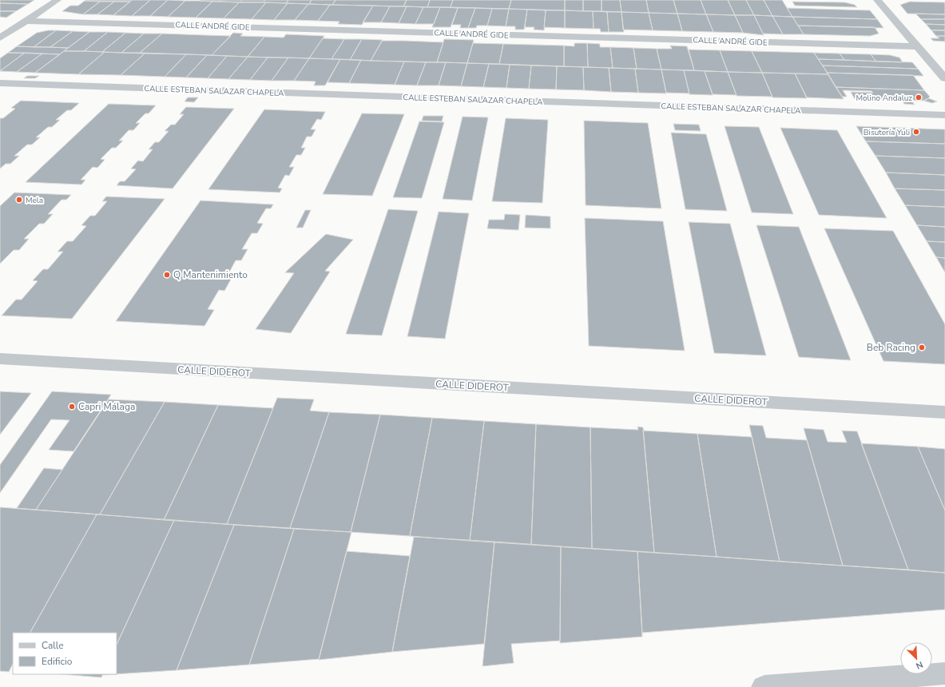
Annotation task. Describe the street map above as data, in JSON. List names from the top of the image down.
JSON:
{
  "streets": {
    "street": ["CALLE ANDRÉ GIDE", "CALLE ESTEBAN SALAZAR CHAPELA", "CALLE DIDEROT"]
  },
  "places": [
    "Molino Andaluz",
    "Bisutería Yuli",
    "Mela",
    "Q Mantenimiento",
    "Beb Racing",
    "Capri Málaga"
  ],
  "legend": ["Calle", "Edificio"],
  "north": "bottom right"
}
